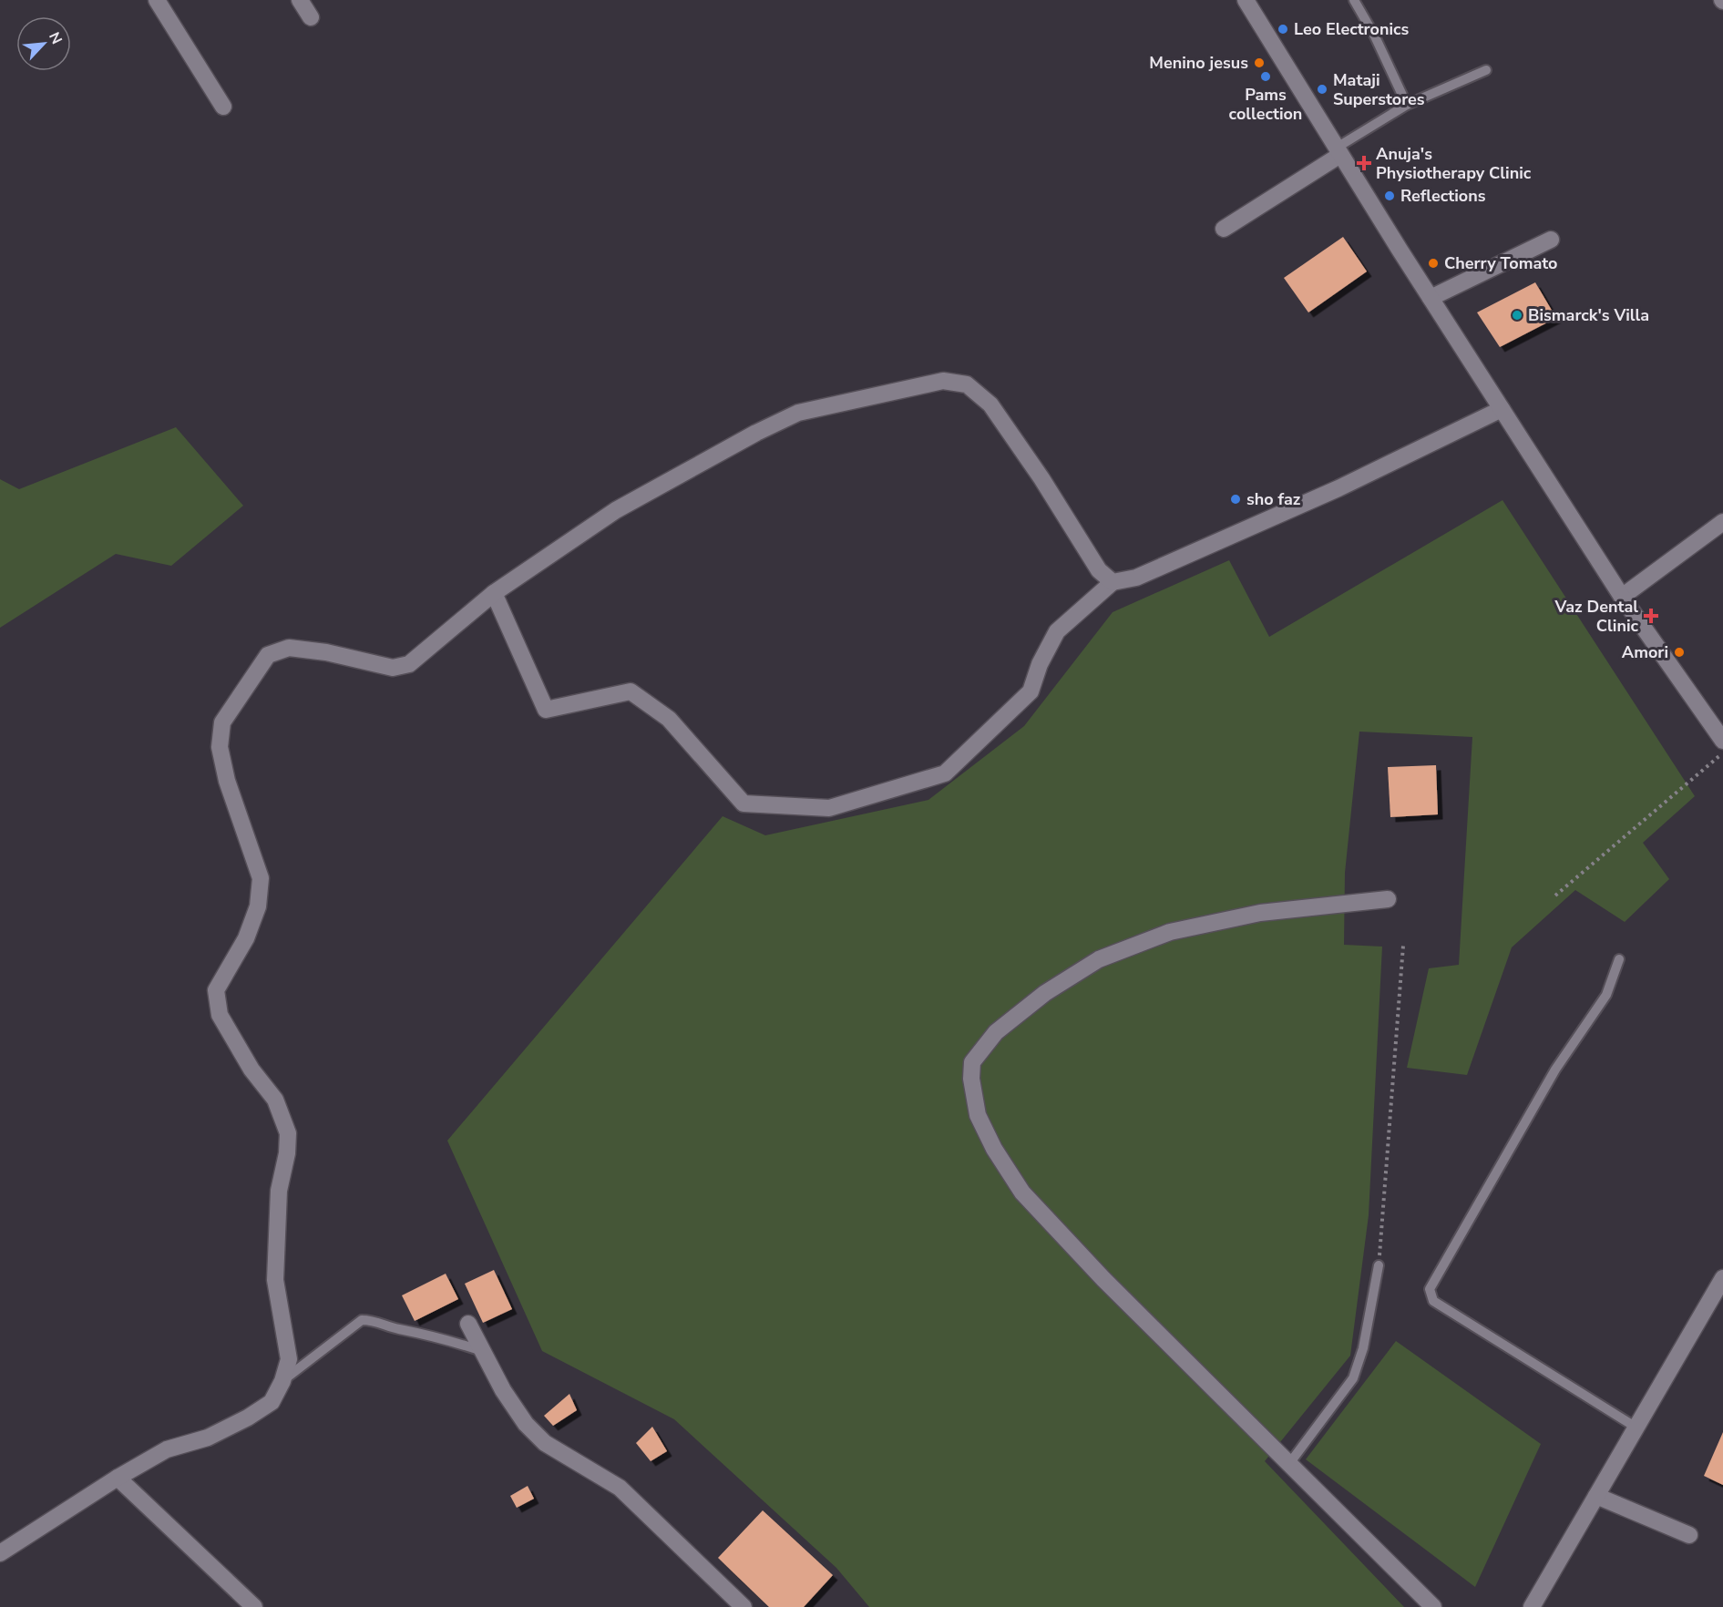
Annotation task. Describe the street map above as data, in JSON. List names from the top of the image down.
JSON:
{
  "places": {
    "other": [
      "Leo Electronics",
      "Menino jesus",
      "Pams collection",
      "Mataji Superstores",
      "Reflections",
      "Cherry Tomato",
      "Bismarck's Villa",
      "sho faz",
      "Amori"
    ],
    "health": ["Anuja's Physiotherapy Clinic", "Vaz Dental Clinic"]
  },
  "north": "top right"
}
